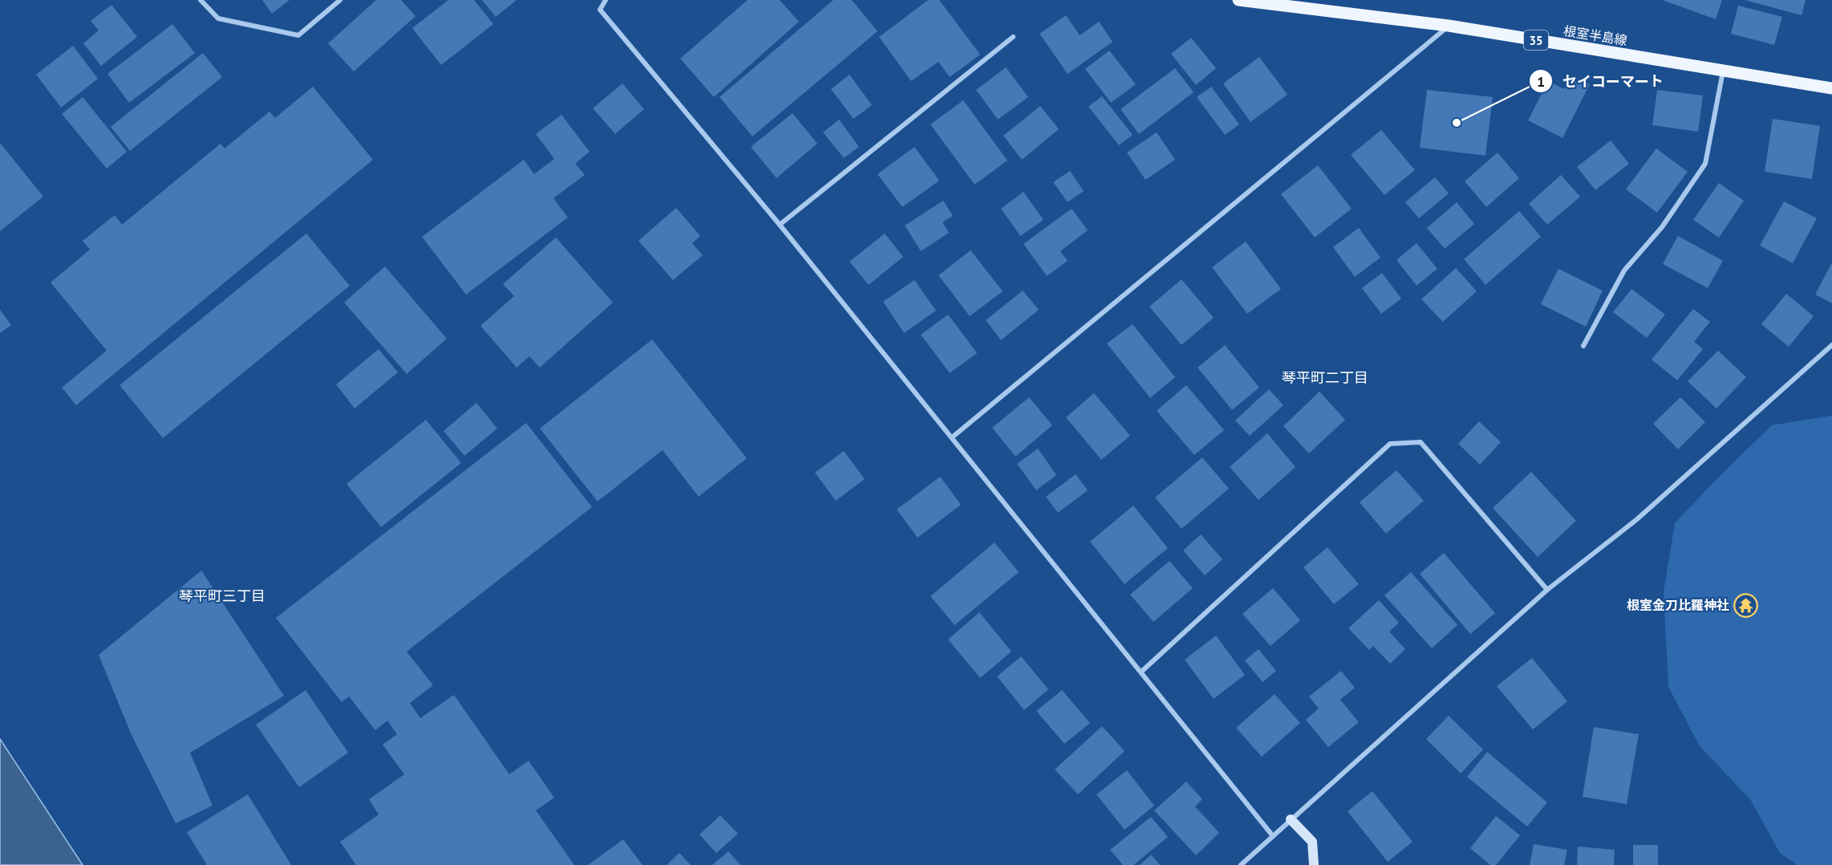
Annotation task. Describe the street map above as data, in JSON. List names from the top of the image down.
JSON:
{
  "streets": {
    "main road": ["根室半島線", "35"]
  },
  "districts": ["琴平町二丁目", "琴平町三丁目"],
  "places": {
    "other": ["セイコーマート"],
    "temple": ["根室金刀比羅神社"]
  }
}
